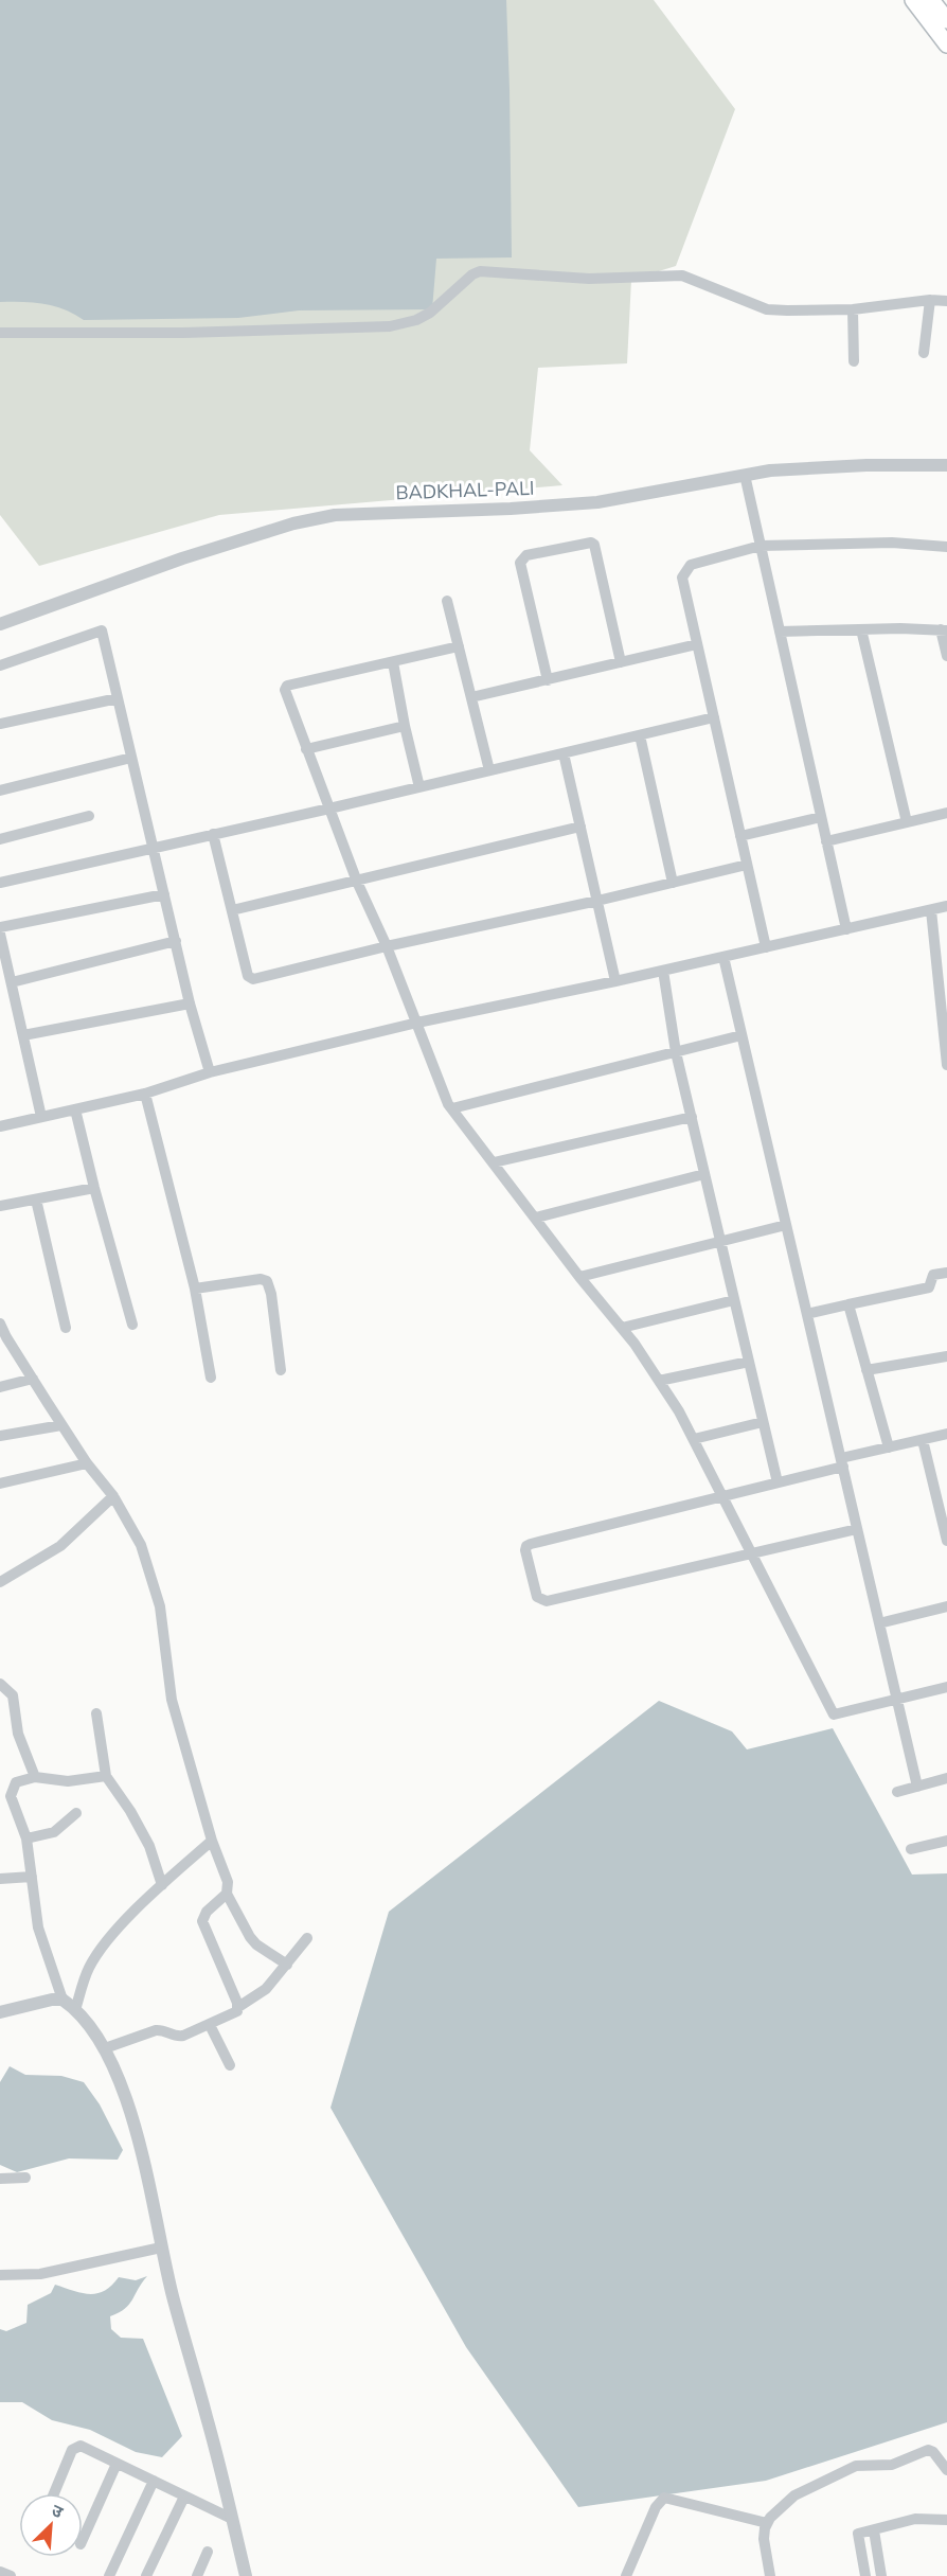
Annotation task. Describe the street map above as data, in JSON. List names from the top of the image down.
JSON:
{
  "streets": {
    "street": ["BADKHAL-PALI"]
  },
  "north": "top right"
}
